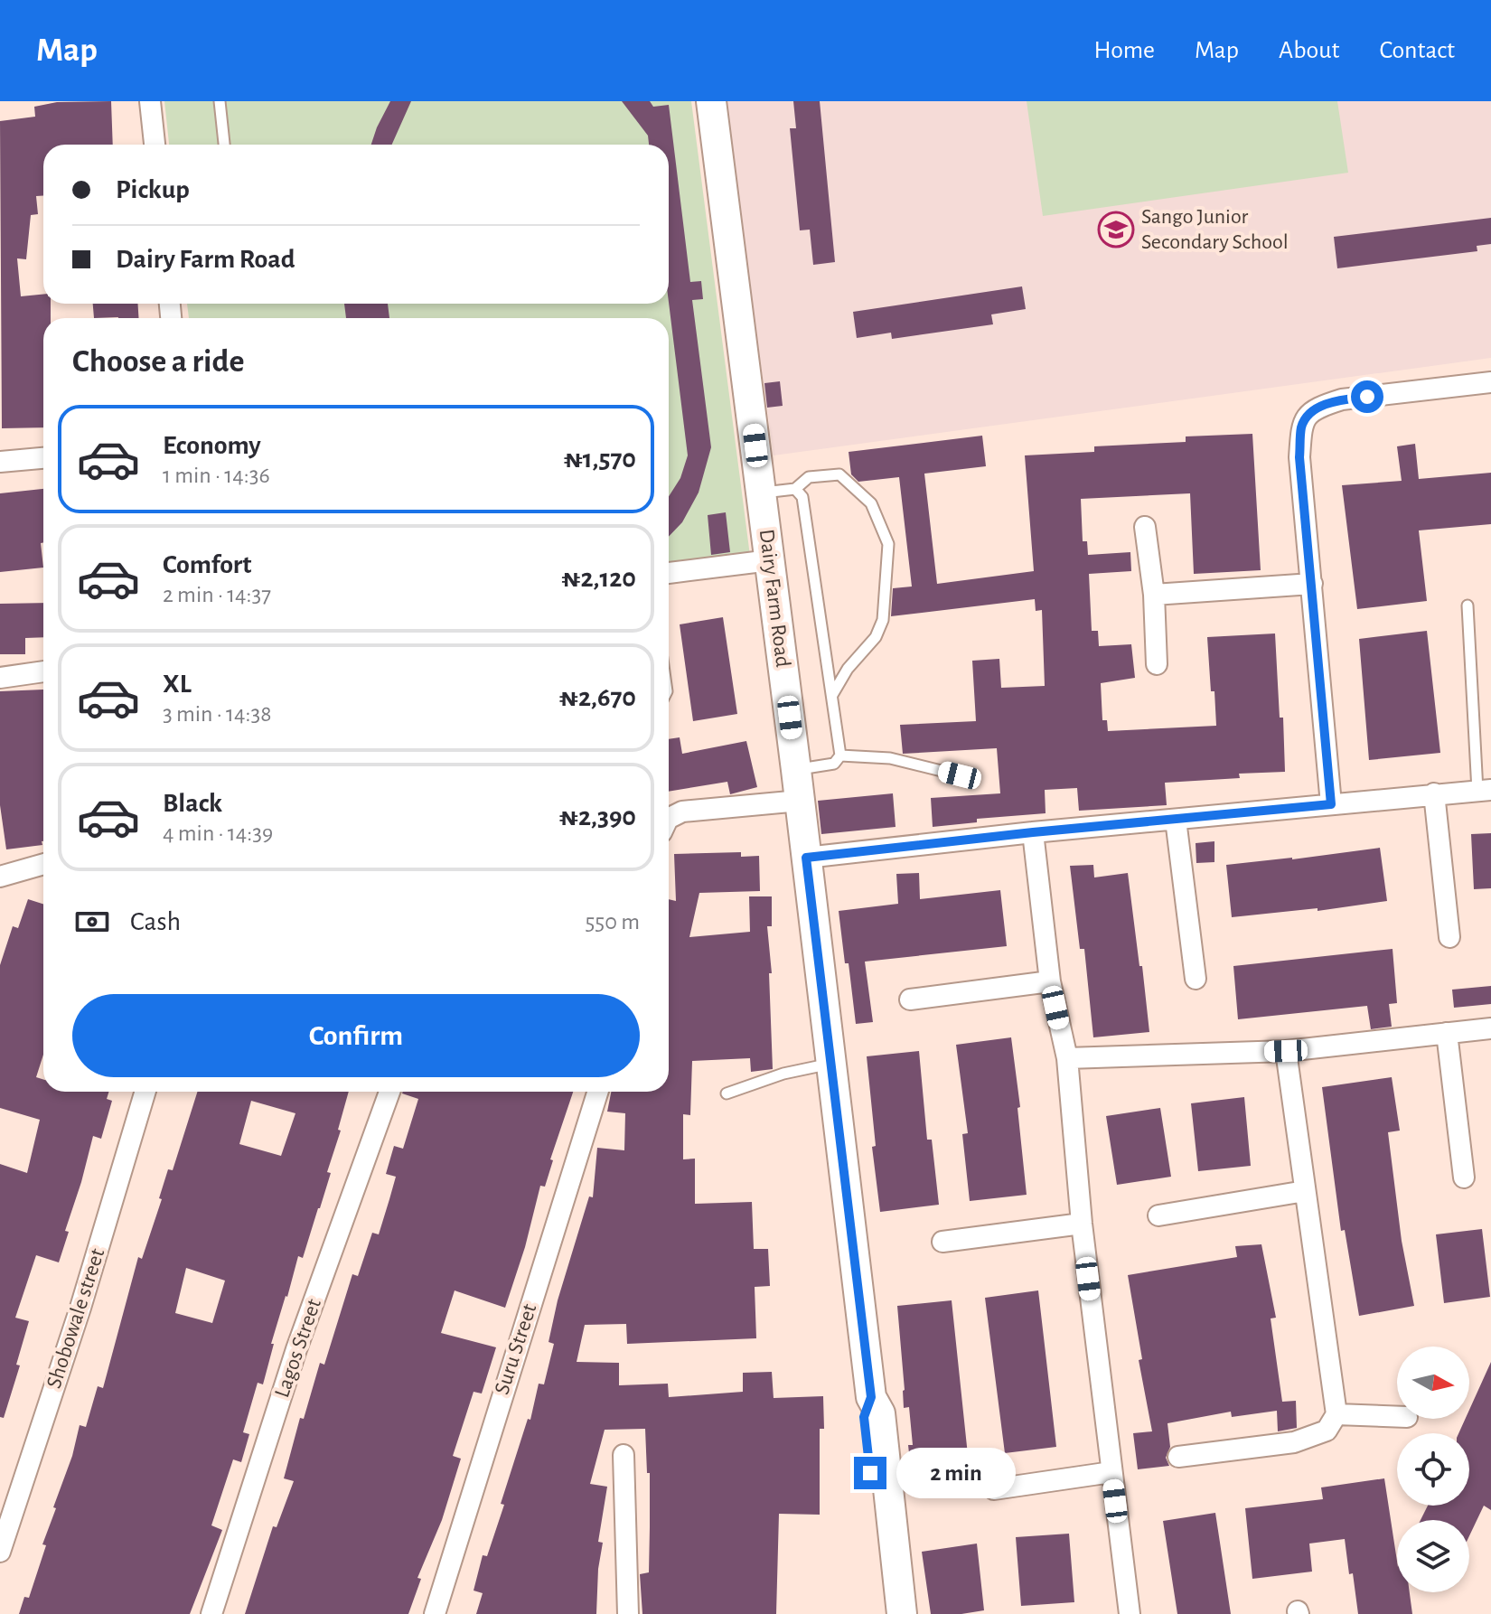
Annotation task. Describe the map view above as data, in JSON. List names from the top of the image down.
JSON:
{
  "streets": {
    "main road": ["Dairy Farm Road"],
    "street": ["Shobowale street", "Lagos Street", "Suru Street"]
  },
  "places": {
    "school or university": ["Sango Junior Secondary School"]
  },
  "north": "right",
  "page": {
    "header": "Map",
    "nav": [
      "Home",
      "Map",
      "About",
      "Contact"
    ],
    "banner": ["Pickup", "Dairy Farm Road"],
    "heading": "Choose a ride",
    "list": [
      {
        "name": "Economy",
        "note": "1 min · 14:36",
        "value": "₦1,570"
      },
      {
        "name": "Comfort",
        "note": "2 min · 14:37",
        "value": "₦2,120"
      },
      {
        "name": "XL",
        "note": "3 min · 14:38",
        "value": "₦2,670"
      },
      {
        "name": "Black",
        "note": "4 min · 14:39",
        "value": "₦2,390"
      }
    ],
    "pay": ["Cash", "550 m"],
    "buttons": "Confirm",
    "bubble": "2 min"
  }
}
